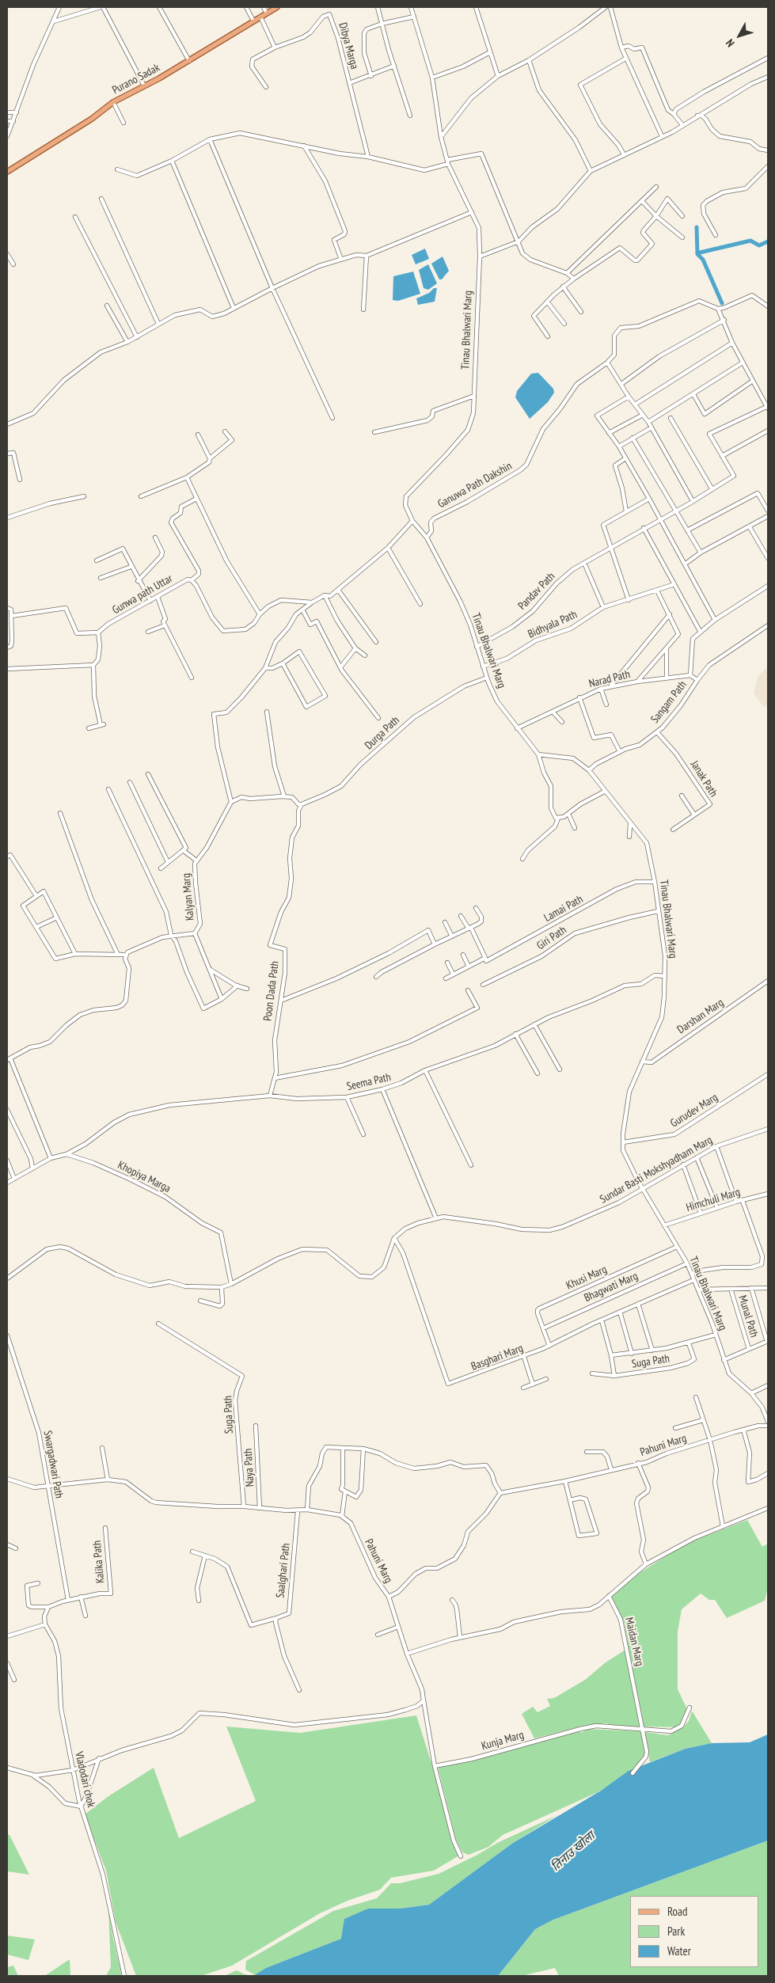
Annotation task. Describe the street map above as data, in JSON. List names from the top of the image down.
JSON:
{
  "streets": {
    "main road": ["Purano Sadak"],
    "street": [
      "Dibya Marga",
      "Tinau Bhalwari Marg",
      "Ganuwa Path Dakshin",
      "Pandav Path",
      "Gunwa path Uttar",
      "Bidhyala Path",
      "Narad Path",
      "Sangam Path",
      "Durga Path",
      "Janak Path",
      "Kalyan Marg",
      "Lamai Path",
      "Giri Path",
      "Poon Dada Path",
      "Darshan Marg",
      "Seema Path",
      "Gurudev Marg",
      "Sundar Basti Mokshyadham Marg",
      "Khopiya Marga",
      "Himchuli Marg",
      "Khusi Marg",
      "Bhagwati Marg",
      "Munal Path",
      "Basghari Marg",
      "Suga Path",
      "Pahuni Marg",
      "Swargadwari Path",
      "Naya Path",
      "Kalika Path",
      "Saalghari Path",
      "Maidan Marg",
      "Kunja Marg",
      "Vladodari chok"
    ]
  },
  "crossings": [
    ["Tinau Bhalwari Marg", "Ganuwa Path Dakshin"],
    ["Tinau Bhalwari Marg", "Pandav Path"],
    ["Tinau Bhalwari Marg", "Bidhyala Path"],
    ["Tinau Bhalwari Marg", "Narad Path"],
    ["Tinau Bhalwari Marg", "Sangam Path"],
    ["Tinau Bhalwari Marg", "Durga Path"],
    ["Tinau Bhalwari Marg", "Lamai Path"],
    ["Tinau Bhalwari Marg", "Giri Path"],
    ["Tinau Bhalwari Marg", "Darshan Marg"],
    ["Tinau Bhalwari Marg", "Seema Path"],
    ["Tinau Bhalwari Marg", "Gurudev Marg"],
    ["Tinau Bhalwari Marg", "Sundar Basti Mokshyadham Marg"],
    ["Tinau Bhalwari Marg", "Himchuli Marg"],
    ["Tinau Bhalwari Marg", "Khusi Marg"],
    ["Tinau Bhalwari Marg", "Bhagwati Marg"],
    ["Tinau Bhalwari Marg", "Basghari Marg"],
    ["Narad Path", "Sangam Path"],
    ["Sangam Path", "Janak Path"],
    ["Durga Path", "Poon Dada Path"],
    ["Poon Dada Path", "Seema Path"],
    ["Seema Path", "Khopiya Marga"],
    ["Sundar Basti Mokshyadham Marg", "Basghari Marg"],
    ["Khusi Marg", "Bhagwati Marg"],
    ["Khusi Marg", "Basghari Marg"],
    ["Maidan Marg", "Kunja Marg"]
  ],
  "water": ["तिनाउ खोला"],
  "legend": ["Road", "Park", "Water"],
  "north": "bottom left"
}
